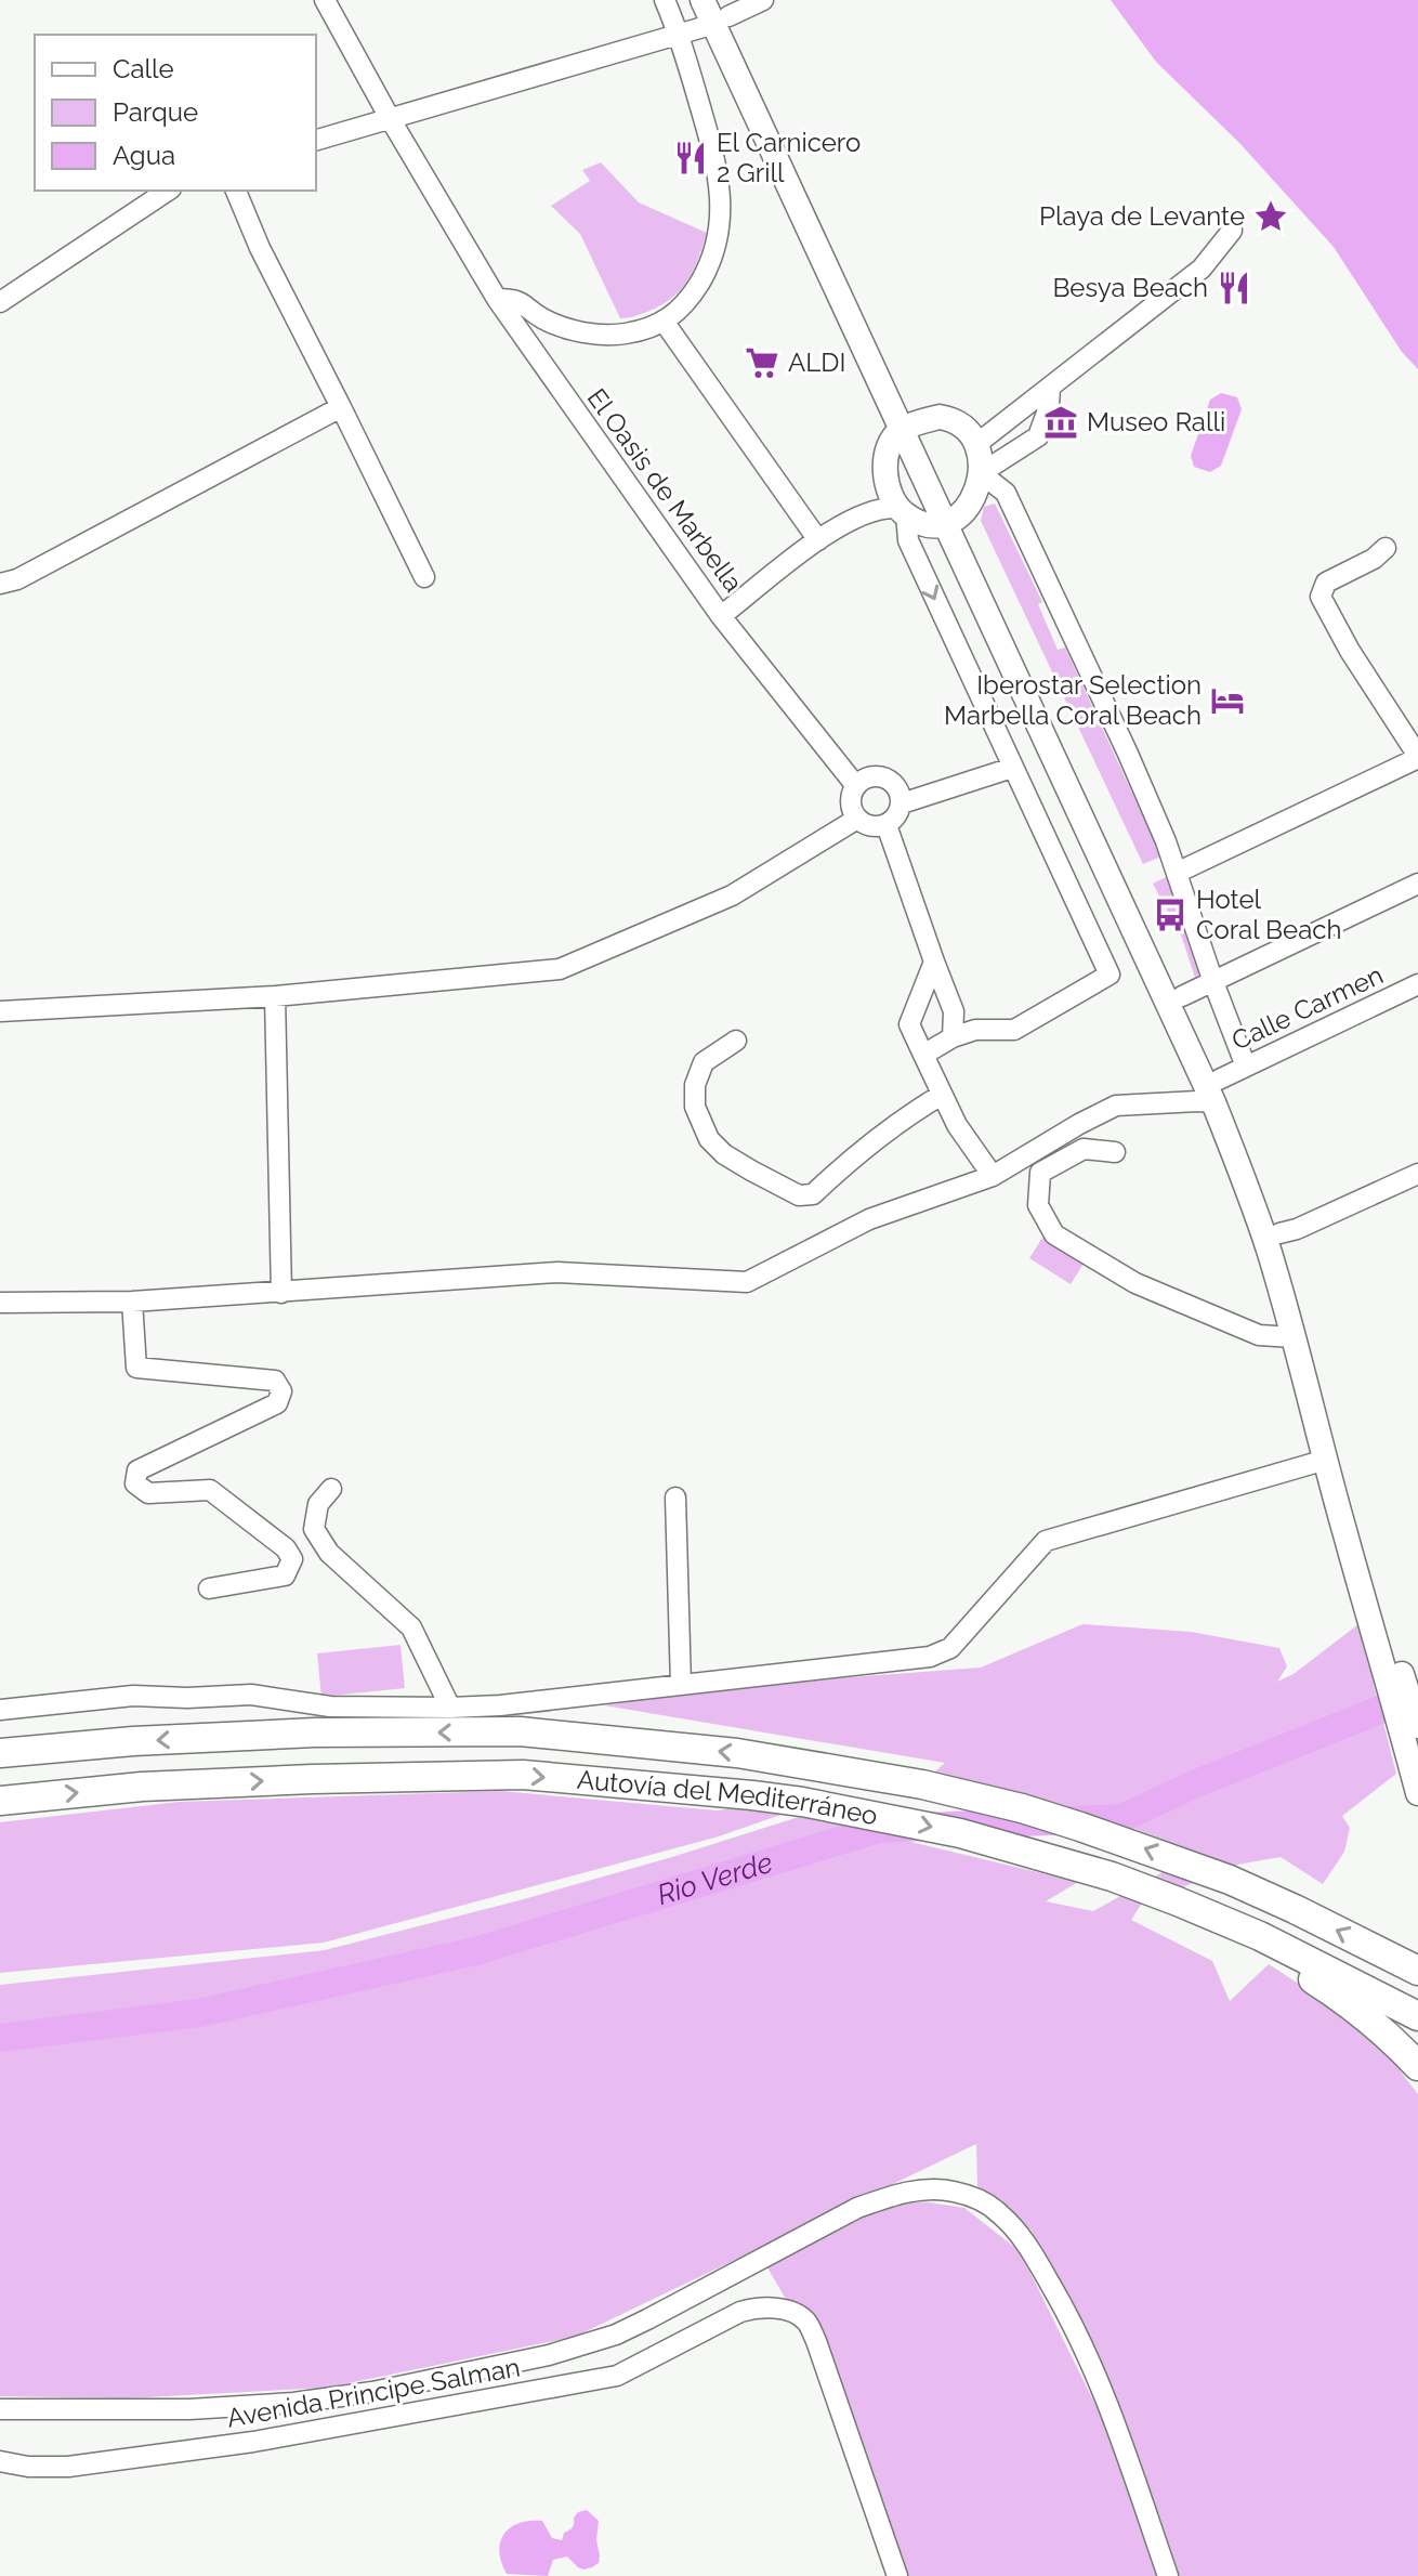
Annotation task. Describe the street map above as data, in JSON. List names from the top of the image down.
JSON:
{
  "streets": {
    "highway": ["Autovía del Mediterráneo"],
    "street": ["El Oasis de Marbella", "Calle Carmen", "Avenida Principe Salman"]
  },
  "water": ["Rio Verde"],
  "places": {
    "restaurant": ["El Carnicero 2 Grill", "Besya Beach"],
    "place": ["Playa de Levante"],
    "supermarket": ["ALDI"],
    "museum": ["Museo Ralli"],
    "hotel": ["Iberostar Selection Marbella Coral Beach"],
    "bus stop": ["Hotel Coral Beach"]
  },
  "legend": ["Calle", "Parque", "Agua"]
}
